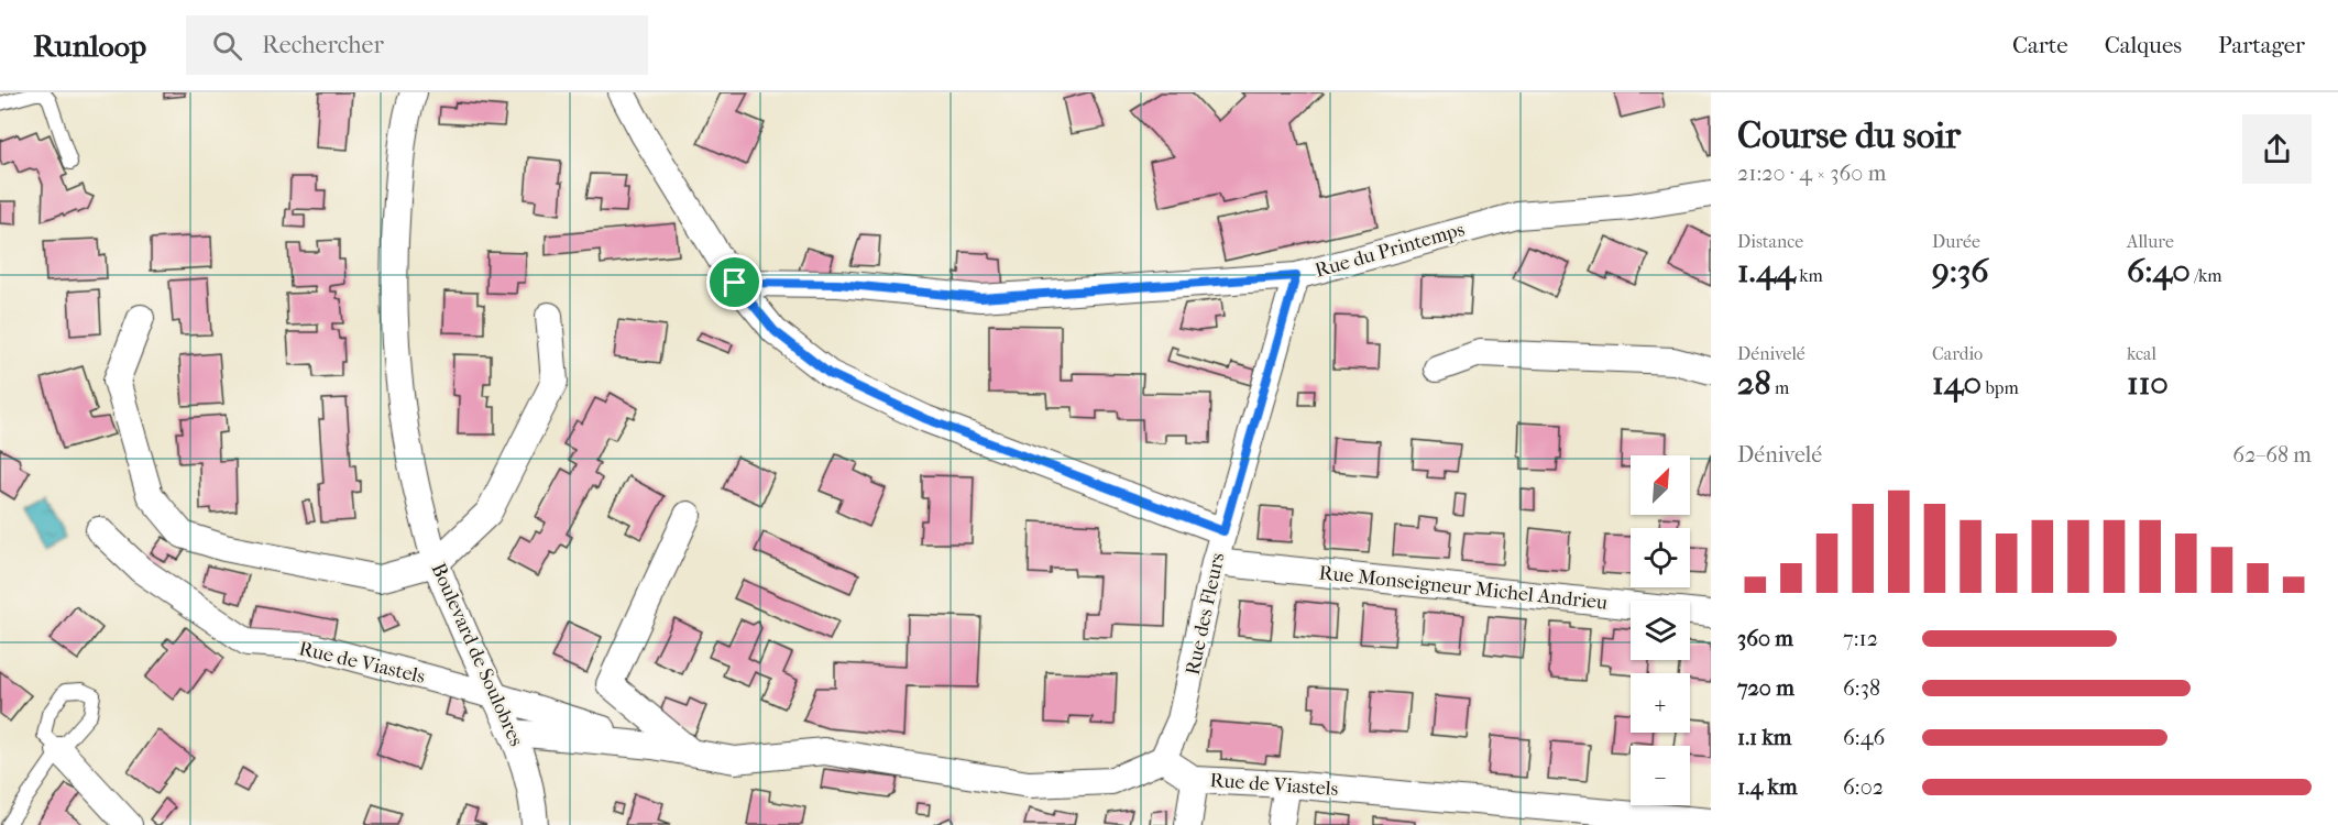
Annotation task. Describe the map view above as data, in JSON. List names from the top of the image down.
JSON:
{
  "streets": {
    "street": [
      "Rue du Printemps",
      "Rue Monseigneur Michel Andrieu",
      "Rue des Fleurs",
      "Boulevard de Soulobres",
      "Rue de Viastels"
    ]
  },
  "crossings": [
    ["Rue du Printemps", "Rue des Fleurs"],
    ["Rue Monseigneur Michel Andrieu", "Rue des Fleurs"],
    ["Rue des Fleurs", "Rue de Viastels"],
    ["Boulevard de Soulobres", "Rue de Viastels"]
  ],
  "north": "top right",
  "page": {
    "header": "Runloop",
    "search": "Rechercher",
    "nav": ["Carte", "Calques", "Partager"],
    "heading": ["Course du soir", "21:20 · 4 × 360 m"],
    "stats": [
      ["Distance", "1.44 km"],
      ["Durée", "9:36"],
      ["Allure", "6:40 /km"],
      ["Dénivelé", "28 m"],
      ["Cardio", "140 bpm"],
      ["kcal", "110"]
    ],
    "chart": ["Dénivelé", "62–68 m"],
    "map_buttons": ["+", "−"],
    "list": [
      {
        "name": "360 m",
        "note": "7:12"
      },
      {
        "name": "720 m",
        "note": "6:38"
      },
      {
        "name": "1.1 km",
        "note": "6:46"
      },
      {
        "name": "1.4 km",
        "note": "6:02"
      }
    ]
  }
}
